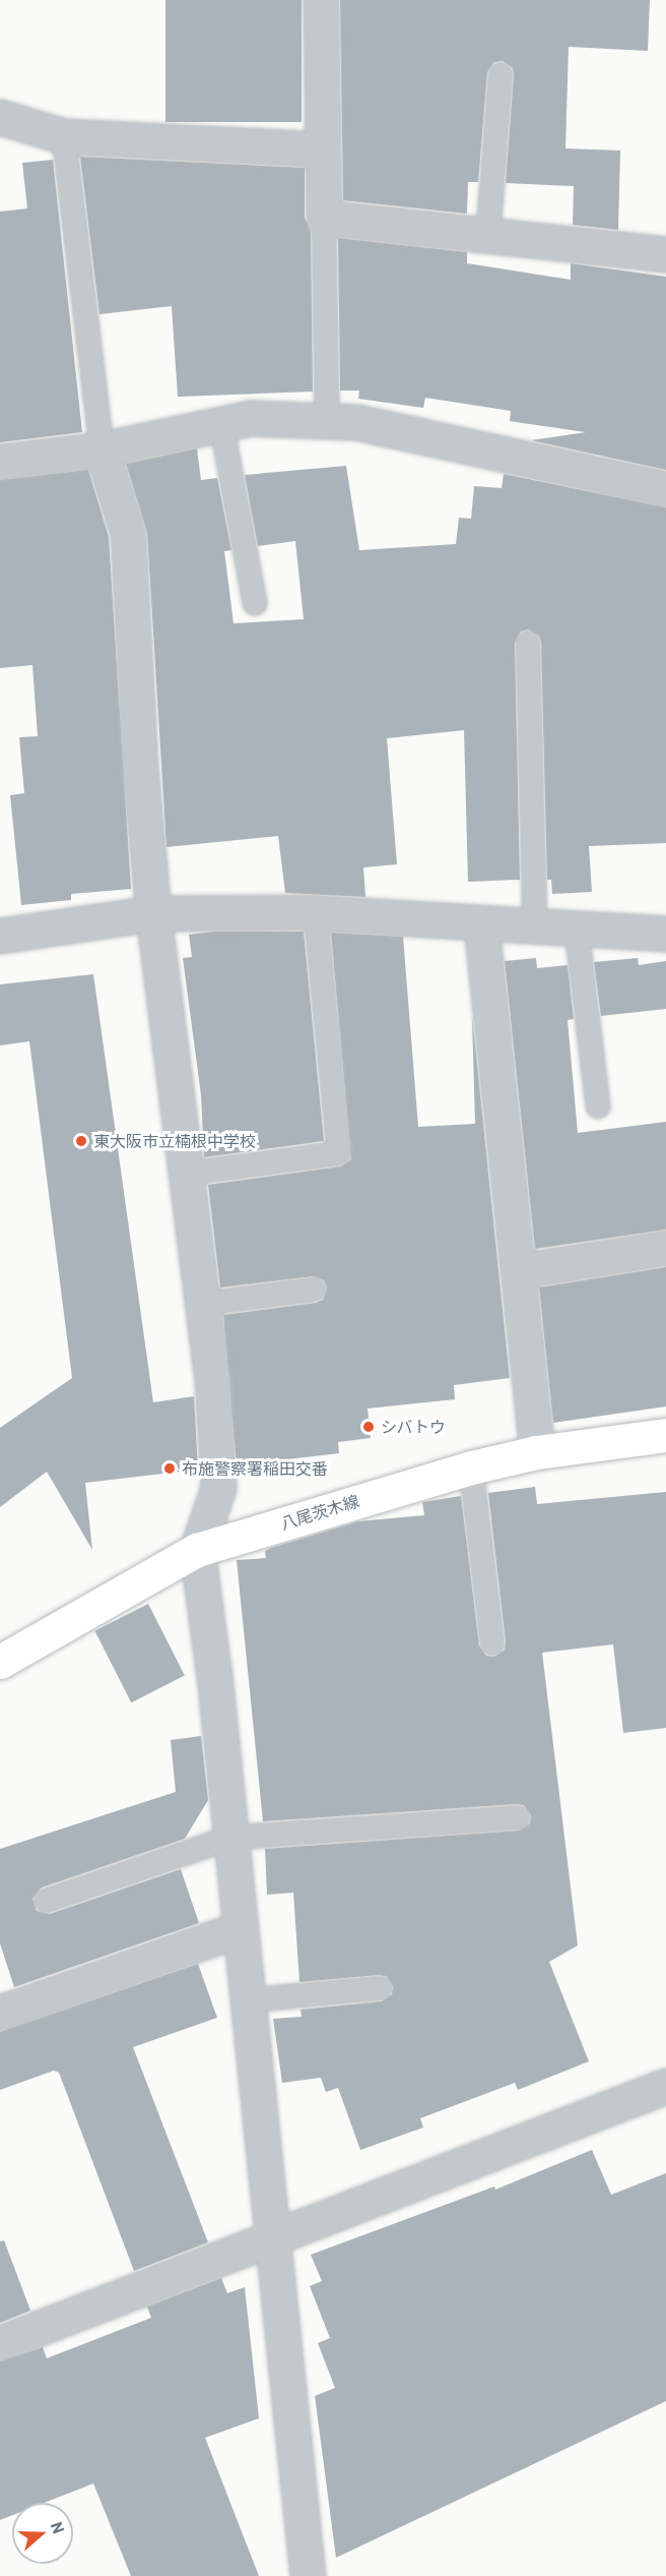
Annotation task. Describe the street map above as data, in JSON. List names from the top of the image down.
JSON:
{
  "streets": {
    "main road": ["八尾茨木線"]
  },
  "places": ["東大阪市立楠根中学校", "シバトウ", "布施警察署稲田交番"],
  "north": "right"
}
